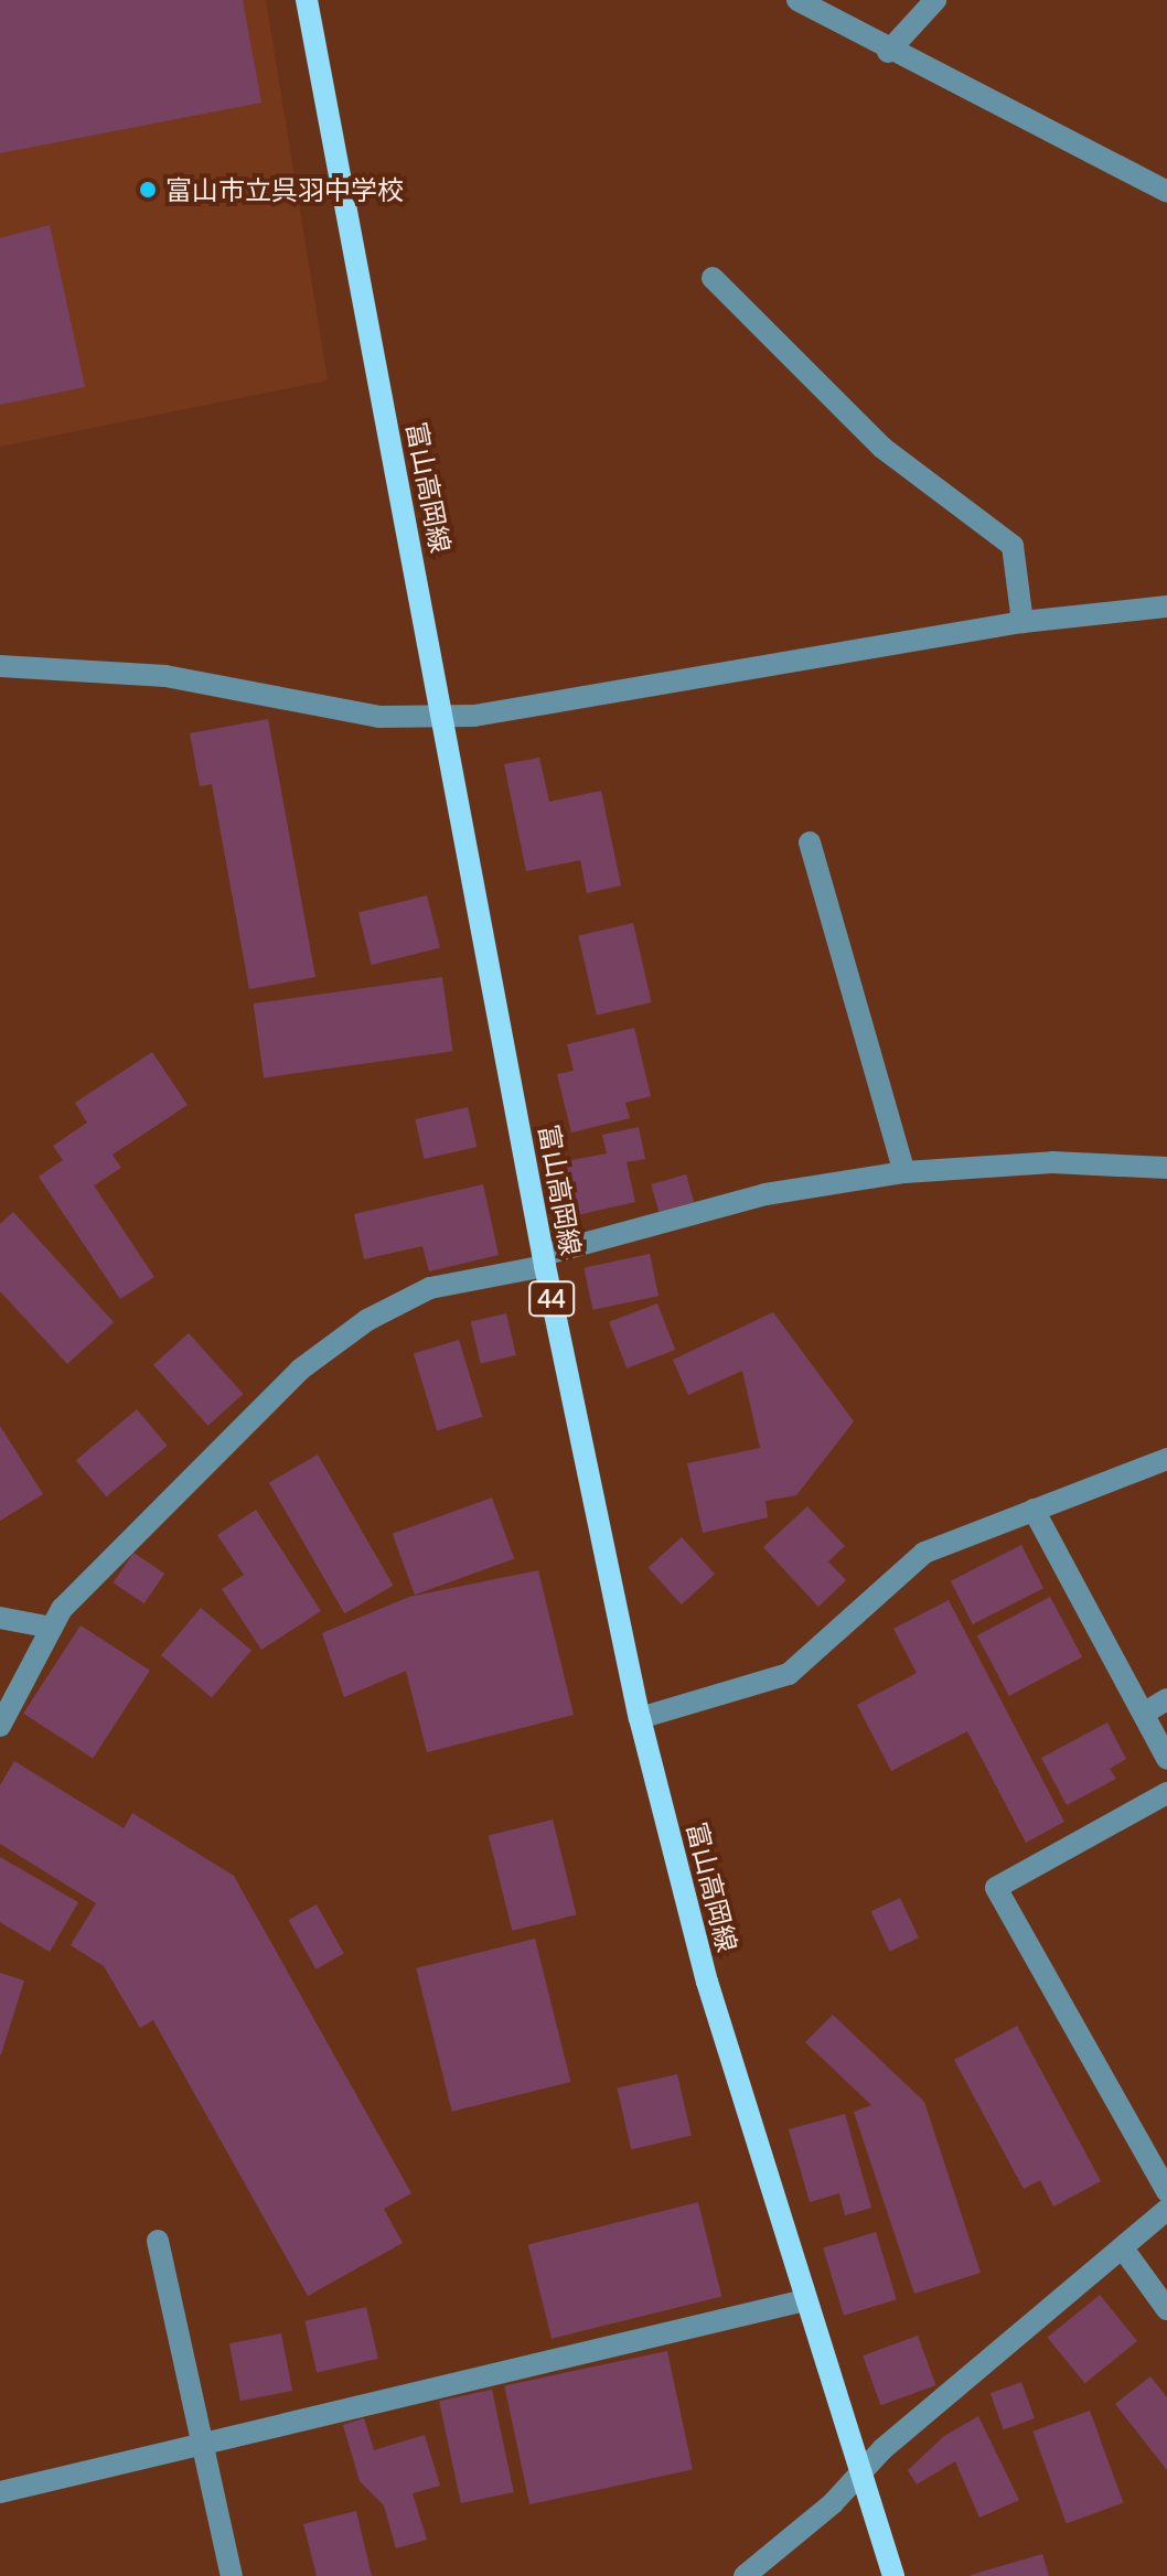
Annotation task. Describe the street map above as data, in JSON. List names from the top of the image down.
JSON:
{
  "streets": {
    "main road": ["富山高岡線", "44"]
  },
  "places": ["富山市立呉羽中学校"]
}
